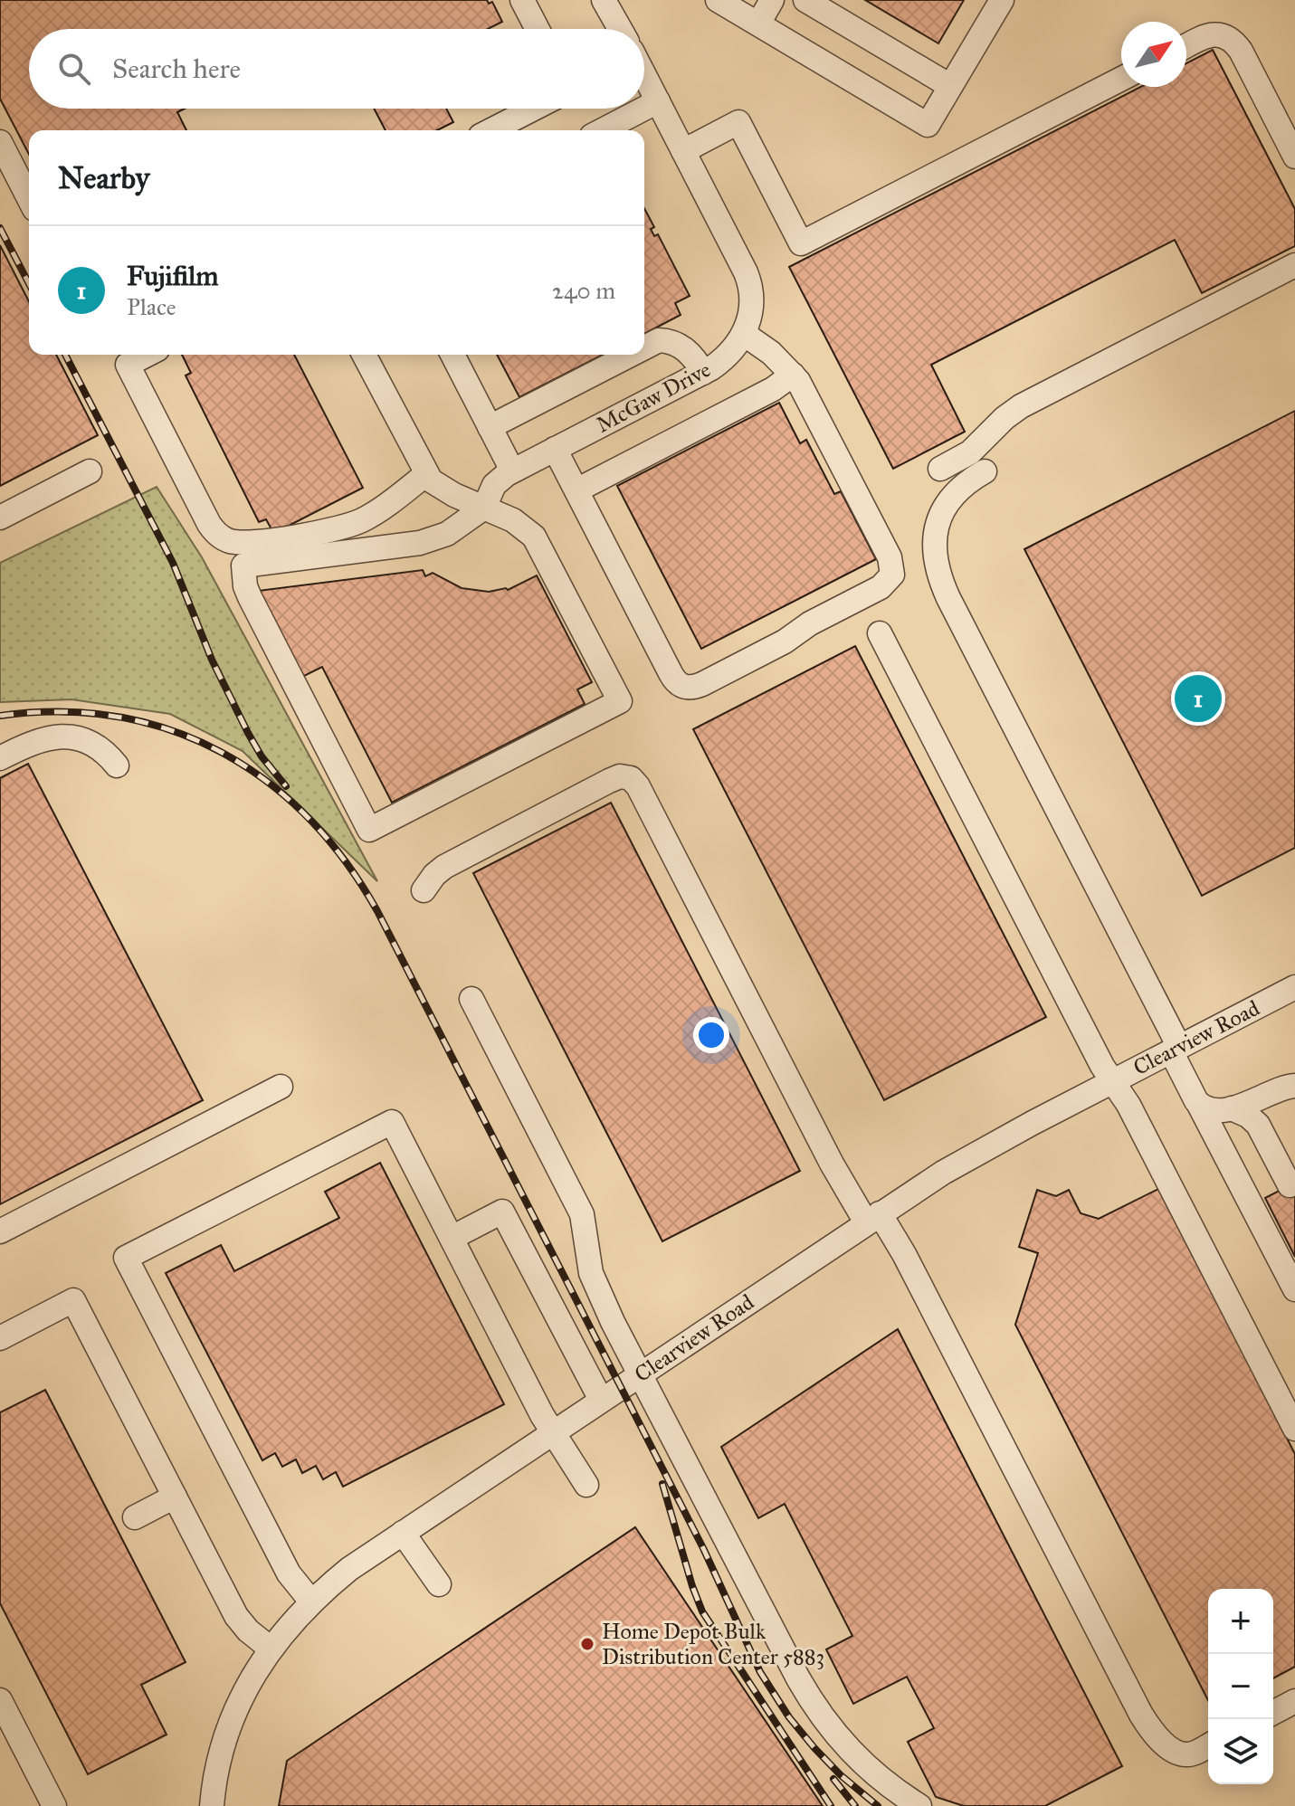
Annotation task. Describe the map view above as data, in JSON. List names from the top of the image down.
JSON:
{
  "streets": {
    "street": ["McGaw Drive", "Clearview Road"]
  },
  "places": ["Home Depot Bulk Distribution Center 5883"],
  "north": "top right",
  "page": {
    "search": "Search here",
    "heading": "Nearby",
    "list": [
      {
        "mark": "1",
        "name": "Fujifilm",
        "note": "Place",
        "value": "240 m"
      }
    ],
    "pins": "1",
    "map_buttons": ["+", "−"]
  }
}
